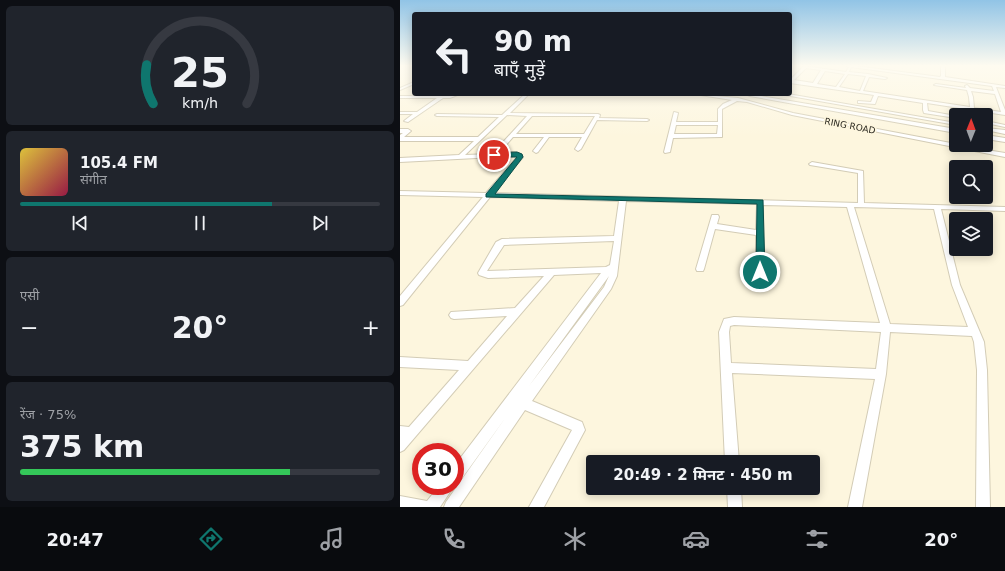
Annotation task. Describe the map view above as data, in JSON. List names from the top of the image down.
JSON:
{
  "streets": {
    "street": ["RING ROAD"]
  },
  "north": "top",
  "page": {
    "turn": ["90 m", "बाएँ मुड़ें"],
    "song": ["105.4 FM", "संगीत"],
    "tile": [
      "एसी",
      ["रेंज · 75%", "375 km"]
    ],
    "heat": ["−", "20°", "+"],
    "limit": "30",
    "trip": "20:49 · 2 मिनट · 450 m",
    "tabs": ["20:47", "20°"],
    "gauge": ["25", "km/h"]
  }
}
